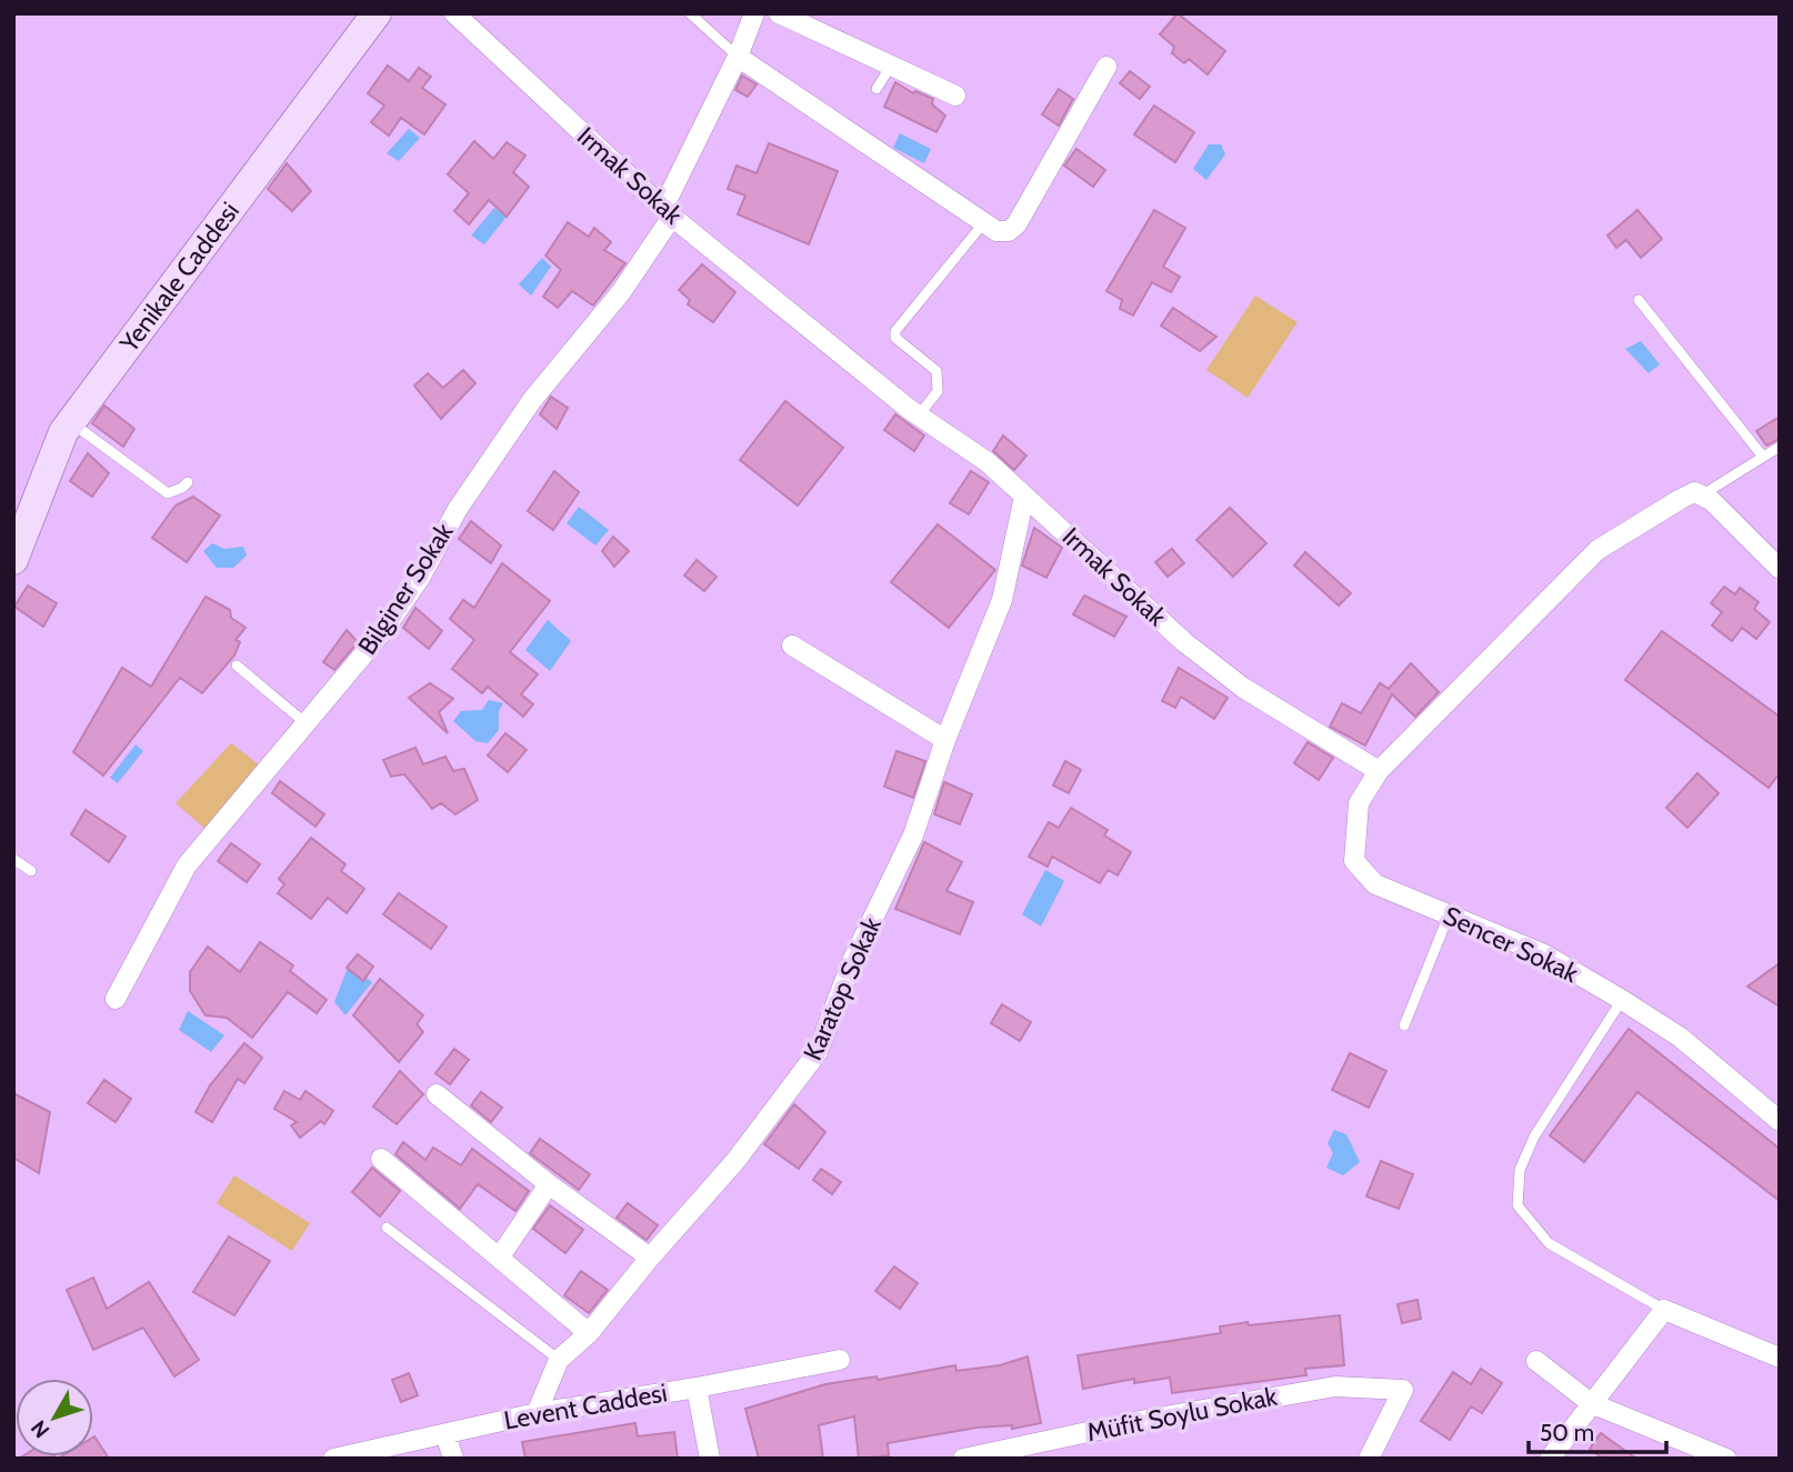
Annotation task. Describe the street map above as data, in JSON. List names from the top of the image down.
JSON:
{
  "streets": {
    "street": [
      "Irmak Sokak",
      "Yenikale Caddesi",
      "Bilginer Sokak",
      "Sencer Sokak",
      "Karatop Sokak",
      "Levent Caddesi",
      "Müfit Soylu Sokak"
    ]
  },
  "crossings": [
    ["Irmak Sokak", "Bilginer Sokak"],
    ["Irmak Sokak", "Sencer Sokak"],
    ["Irmak Sokak", "Karatop Sokak"],
    ["Karatop Sokak", "Levent Caddesi"]
  ],
  "scale_bar": "50 m",
  "north": "bottom left"
}
